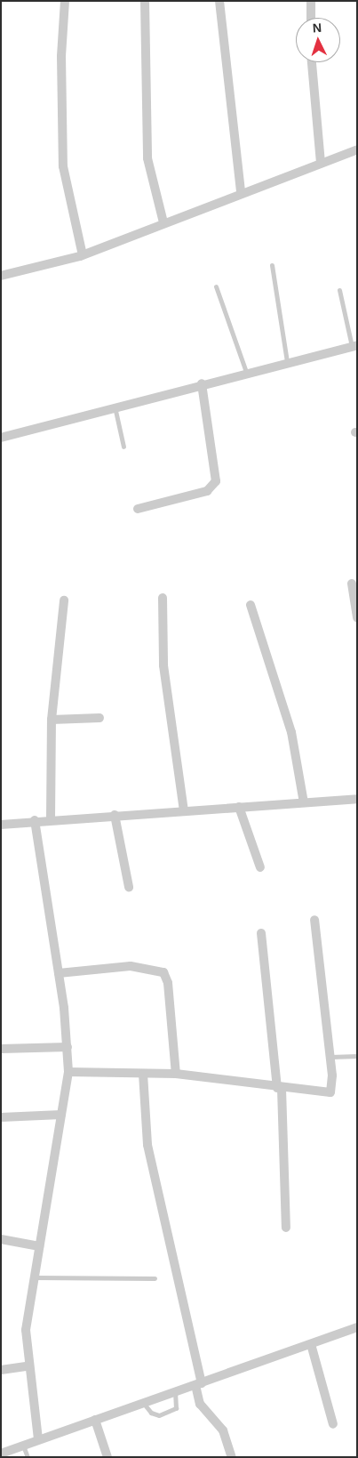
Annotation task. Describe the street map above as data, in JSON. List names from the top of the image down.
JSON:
{
  "north": "top"
}
